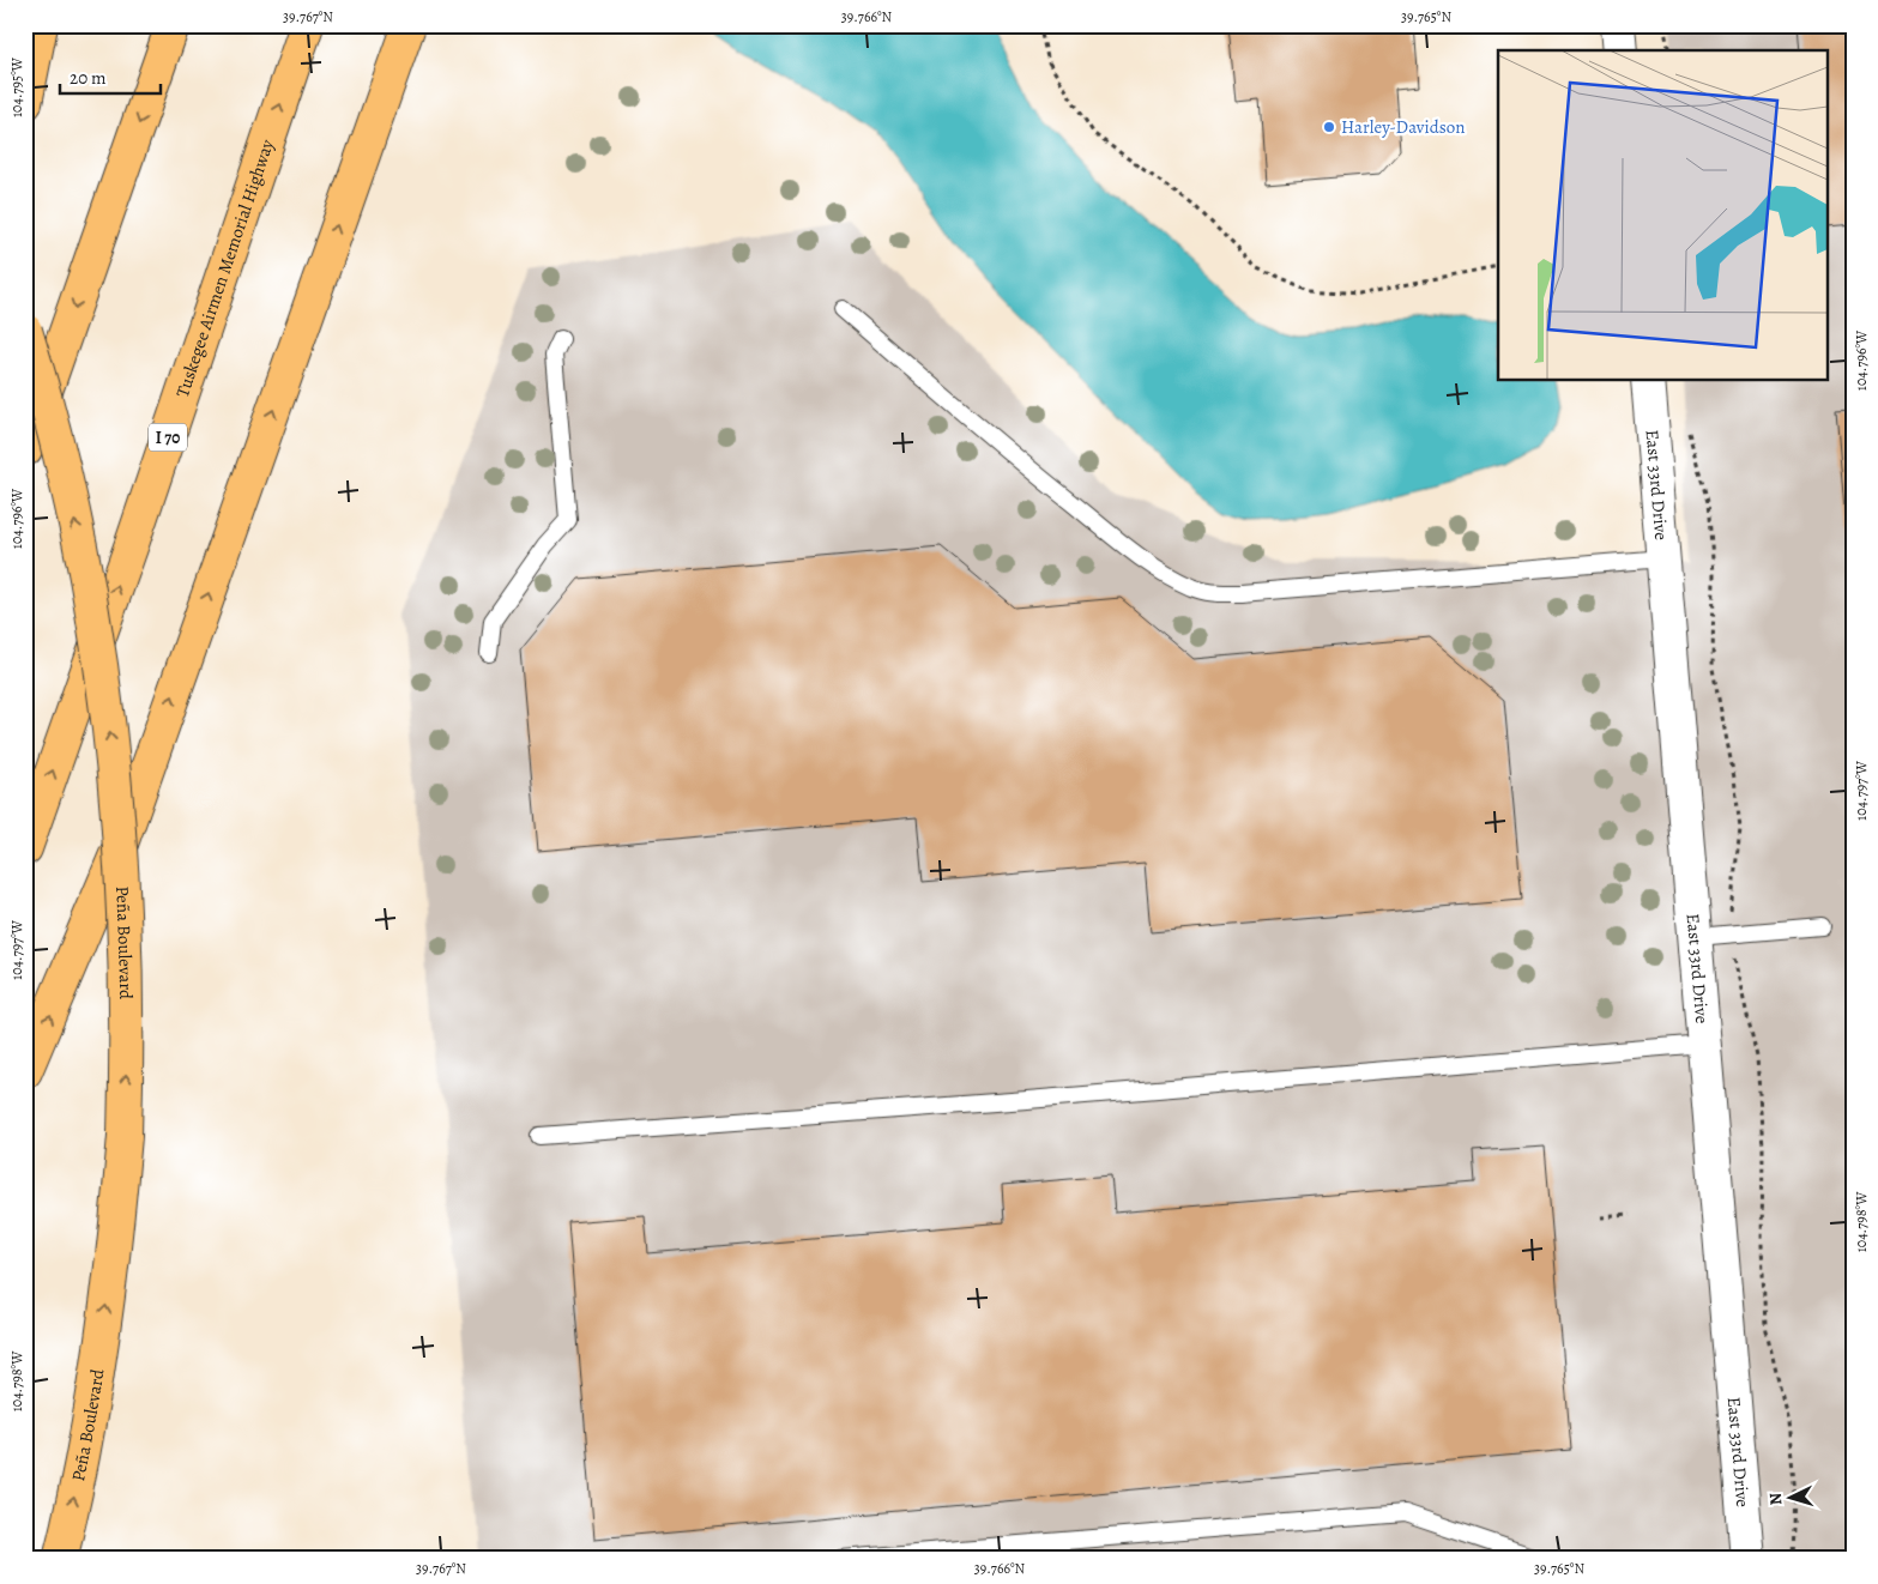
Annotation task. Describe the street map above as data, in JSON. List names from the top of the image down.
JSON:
{
  "streets": {
    "highway": ["Tuskegee Airmen Memorial Highway", "I 70", "Peña Boulevard"],
    "street": ["East 33rd Drive"]
  },
  "places": ["Harley-Davidson"],
  "scale_bar": "20 m",
  "north": "left",
  "coordinates": [
    "39.767°N",
    "39.766°N",
    "39.765°N",
    "104.795°W",
    "104.796°W",
    "104.797°W",
    "104.798°W"
  ]
}
